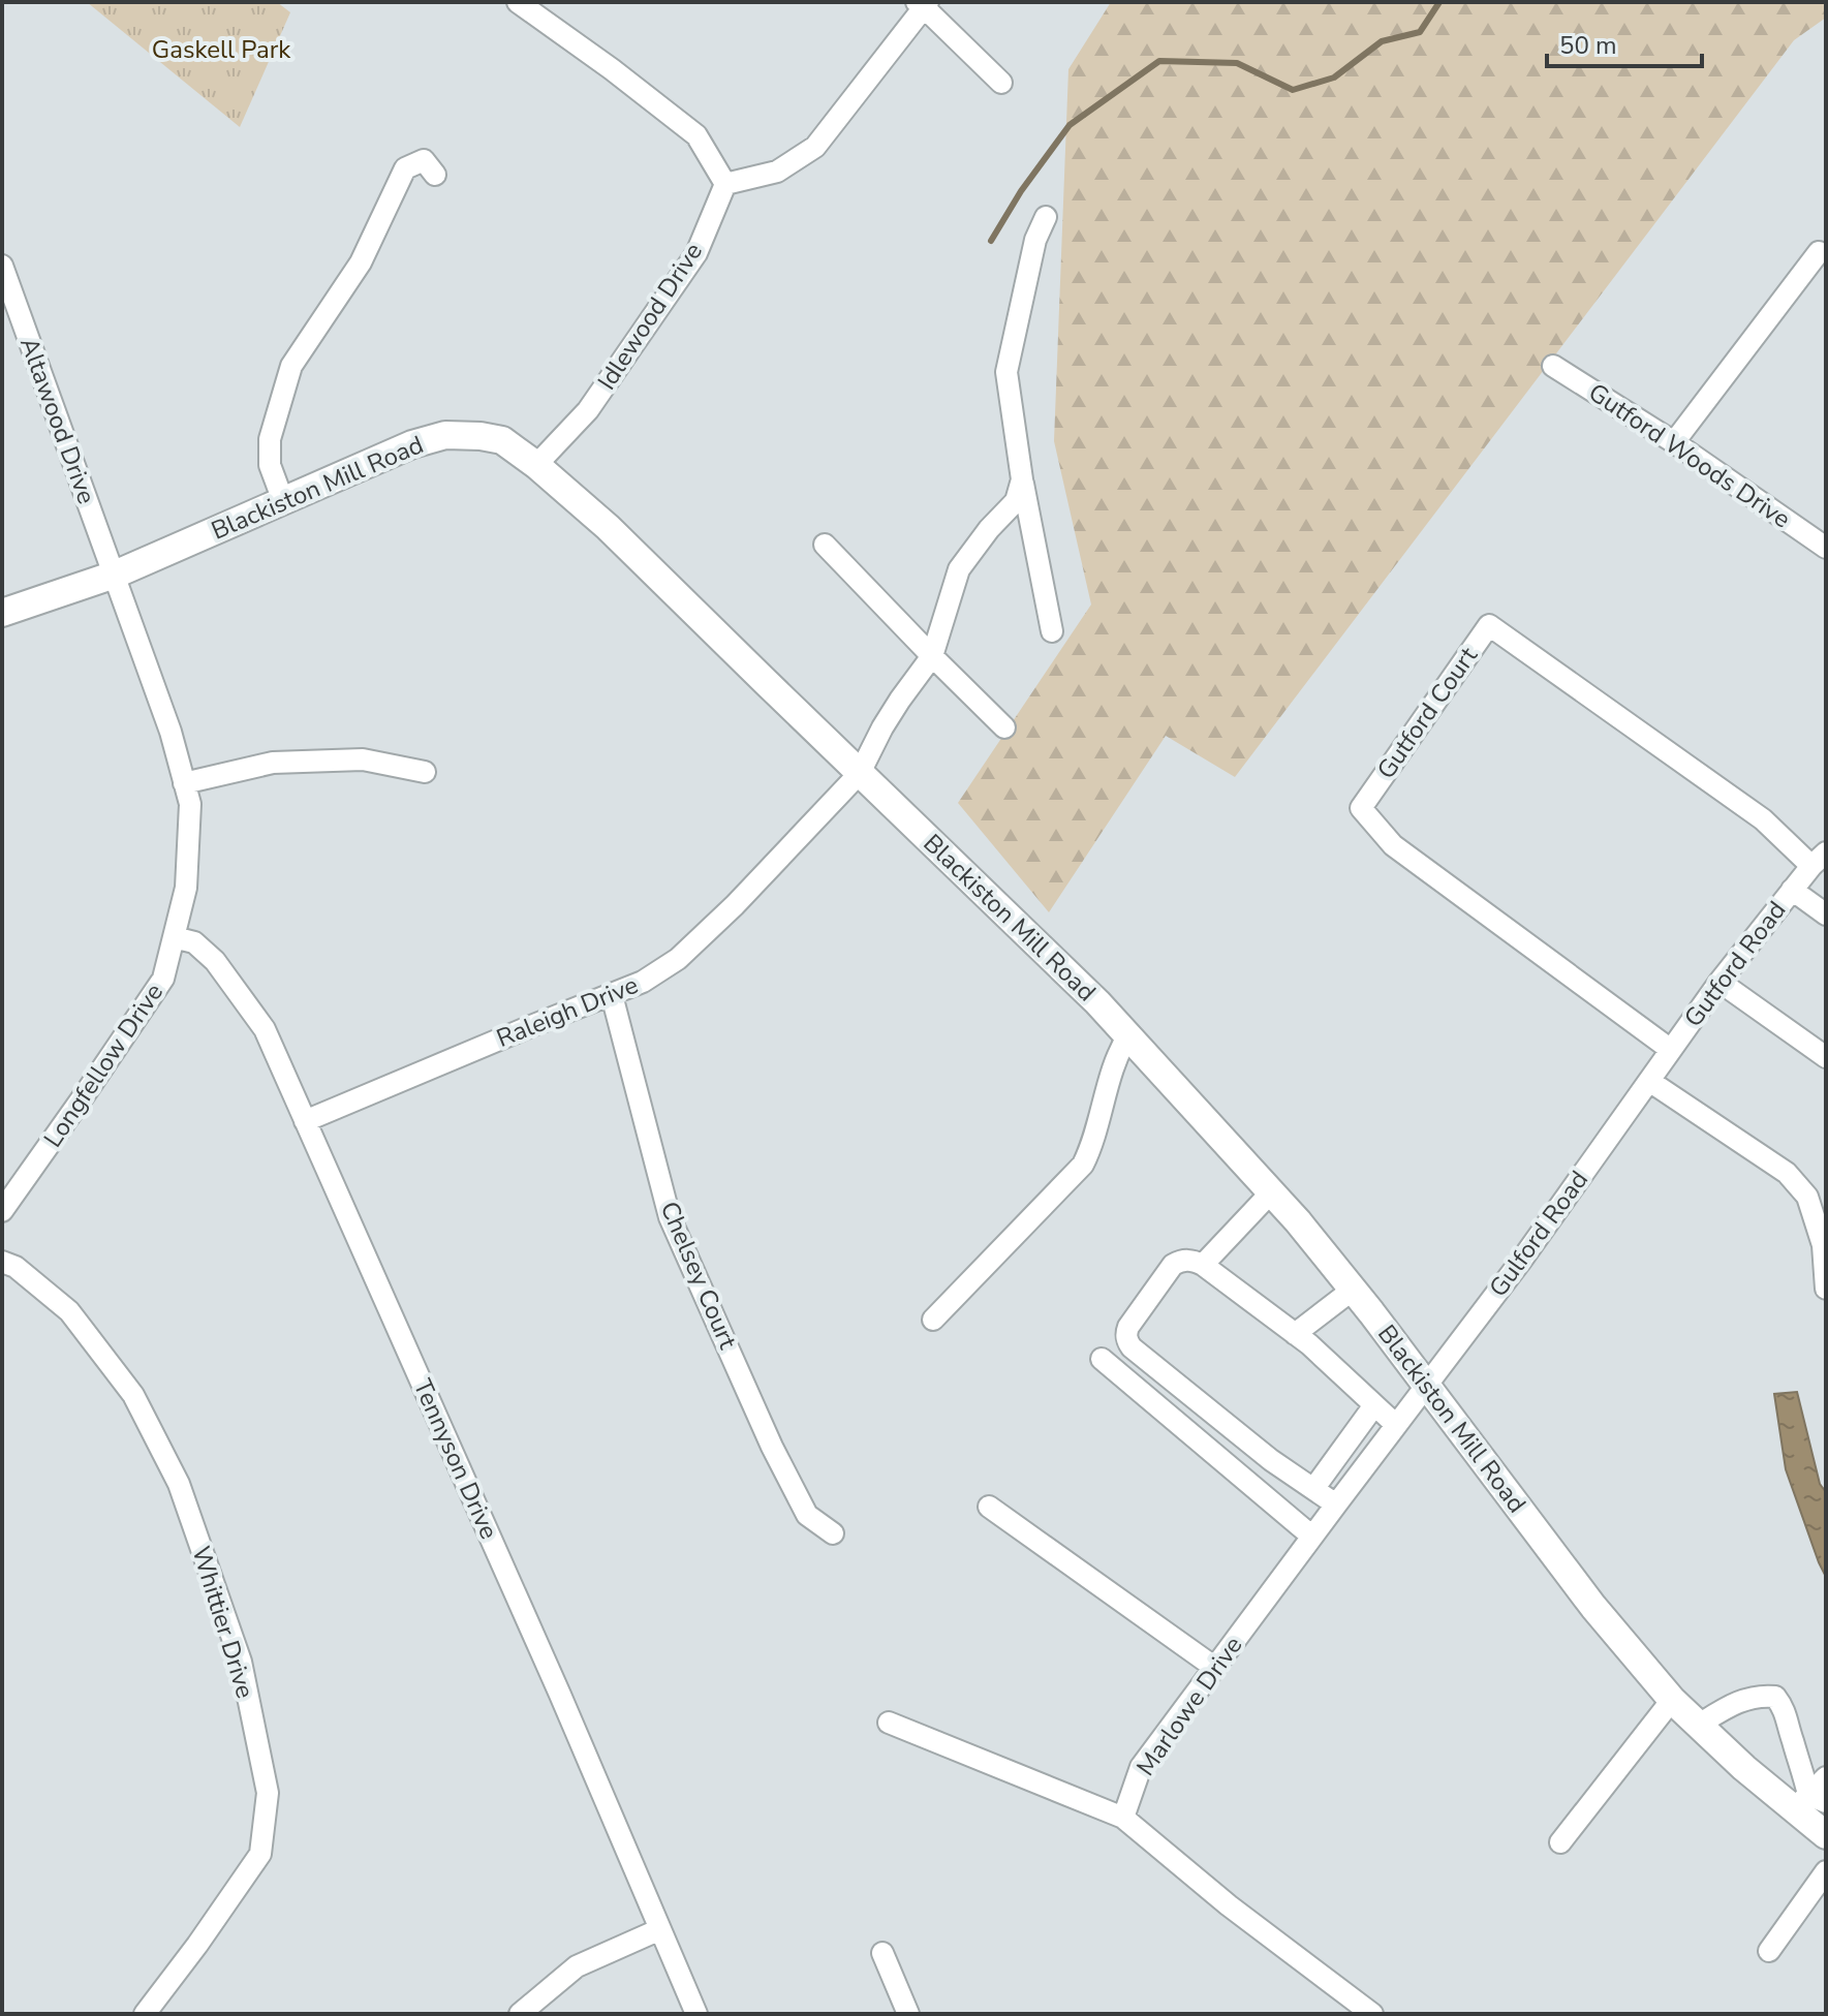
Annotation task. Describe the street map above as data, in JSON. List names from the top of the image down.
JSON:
{
  "streets": {
    "main road": ["Blackiston Mill Road"],
    "street": [
      "Idlewood Drive",
      "Altawood Drive",
      "Gutford Woods Drive",
      "Gutford Court",
      "Gutford Road",
      "Raleigh Drive",
      "Longfellow Drive",
      "Gulford Road",
      "Chelsey Court",
      "Tennyson Drive",
      "Whittier Drive",
      "Marlowe Drive"
    ]
  },
  "crossings": [
    ["Idlewood Drive", "Blackiston Mill Road"],
    ["Altawood Drive", "Blackiston Mill Road"],
    ["Altawood Drive", "Longfellow Drive"],
    ["Blackiston Mill Road", "Raleigh Drive"],
    ["Blackiston Mill Road", "Longfellow Drive"],
    ["Blackiston Mill Road", "Gulford Road"],
    ["Blackiston Mill Road", "Marlowe Drive"],
    ["Gutford Court", "Gutford Road"],
    ["Gutford Road", "Gulford Road"],
    ["Raleigh Drive", "Chelsey Court"],
    ["Raleigh Drive", "Tennyson Drive"],
    ["Longfellow Drive", "Tennyson Drive"],
    ["Gulford Road", "Marlowe Drive"]
  ],
  "parks": ["Gaskell Park"],
  "scale_bar": "50 m"
}
